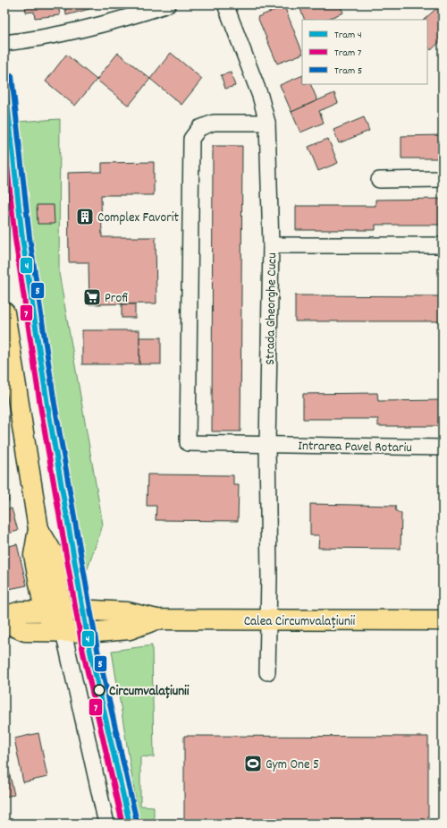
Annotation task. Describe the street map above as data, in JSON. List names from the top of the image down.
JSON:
{
  "streets": {
    "main road": ["Calea Circumvalațiunii"],
    "street": ["Strada Gheorghe Cucu", "Intrarea Pavel Rotariu"]
  },
  "crossings": [
    ["Strada Gheorghe Cucu", "Intrarea Pavel Rotariu"],
    ["Strada Gheorghe Cucu", "Calea Circumvalațiunii"]
  ],
  "places": {
    "building": ["Complex Favorit"],
    "supermarket": ["Profi"],
    "other": ["Circumvalațiunii"],
    "sports": ["Gym One 5"]
  },
  "lines": ["tram line 5", "tram line 4", "tram line 7"],
  "legend": ["Tram 4", "Tram 7", "Tram 5"]
}
